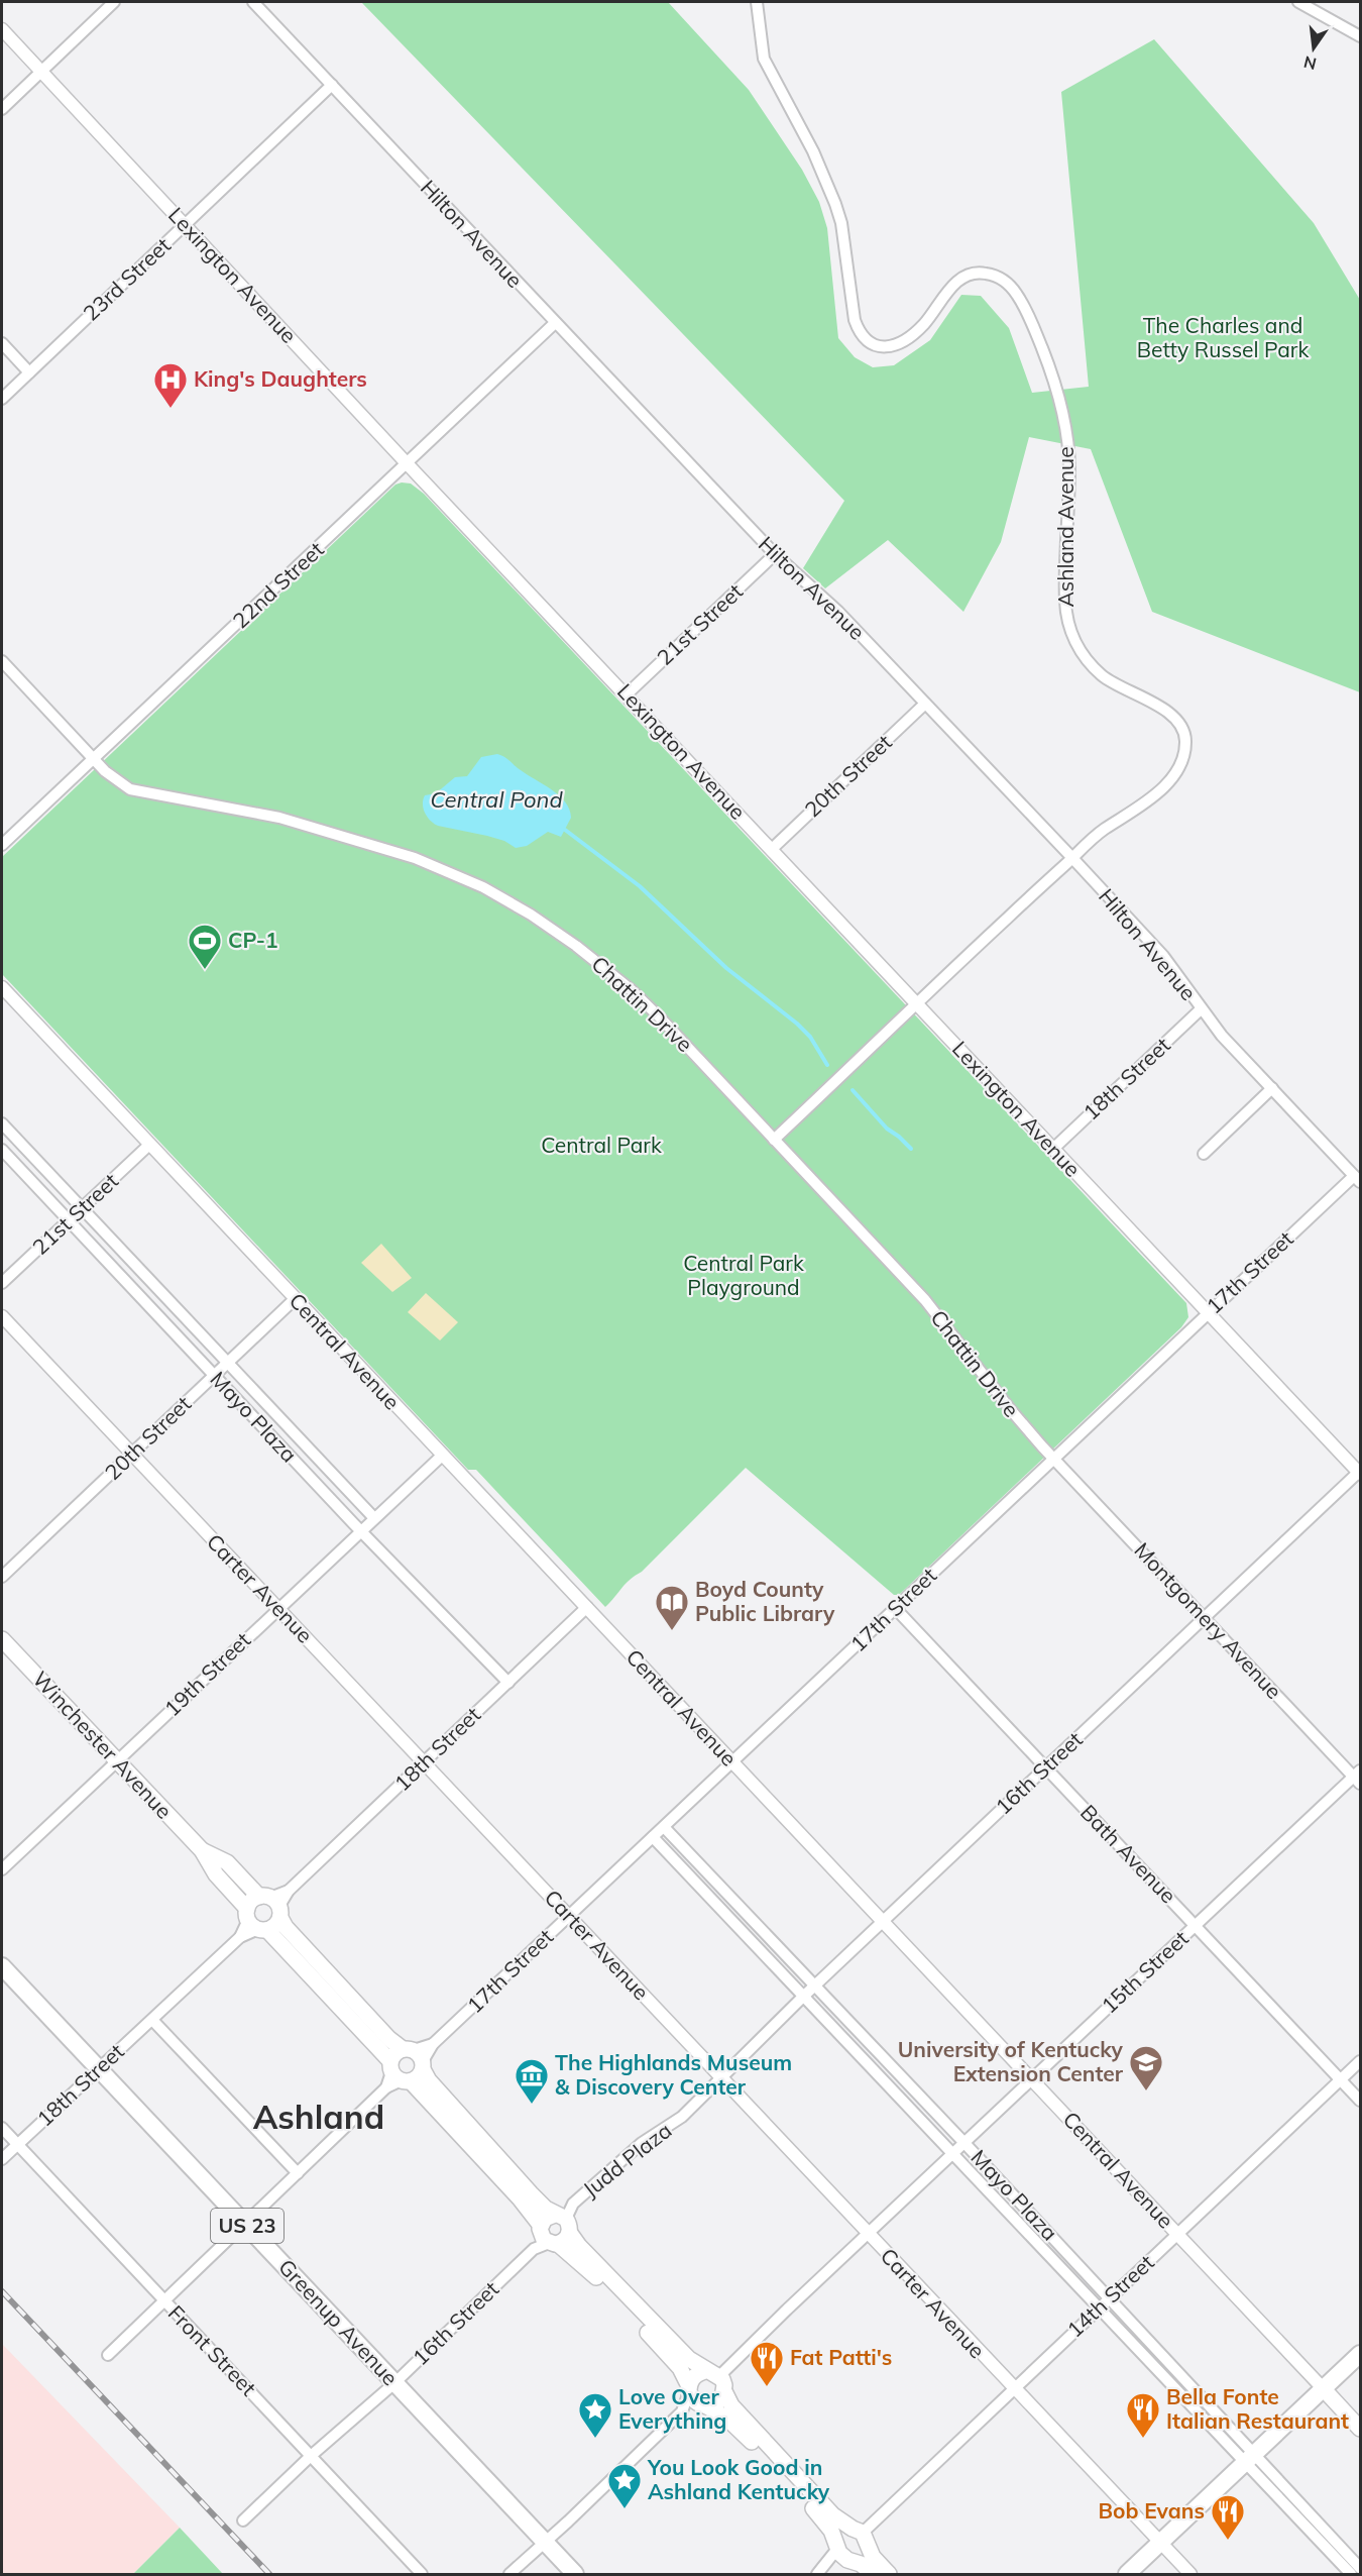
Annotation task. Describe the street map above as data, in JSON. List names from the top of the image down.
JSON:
{
  "streets": {
    "main road": [
      "Central Avenue",
      "Winchester Avenue",
      "US 23",
      "Greenup Avenue"
    ],
    "street": [
      "Hilton Avenue",
      "Lexington Avenue",
      "23rd Street",
      "Ashland Avenue",
      "22nd Street",
      "21st Street",
      "20th Street",
      "Chattin Drive",
      "18th Street",
      "17th Street",
      "Mayo Plaza",
      "Carter Avenue",
      "Montgomery Avenue",
      "19th Street",
      "16th Street",
      "Bath Avenue",
      "15th Street",
      "Judd Plaza",
      "14th Street",
      "Front Street"
    ]
  },
  "crossings": [
    ["Hilton Avenue", "23rd Street"],
    ["Hilton Avenue", "Ashland Avenue"],
    ["Hilton Avenue", "22nd Street"],
    ["Hilton Avenue", "21st Street"],
    ["Hilton Avenue", "20th Street"],
    ["Hilton Avenue", "18th Street"],
    ["Hilton Avenue", "17th Street"],
    ["Lexington Avenue", "23rd Street"],
    ["Lexington Avenue", "Ashland Avenue"],
    ["Lexington Avenue", "22nd Street"],
    ["Lexington Avenue", "21st Street"],
    ["Lexington Avenue", "20th Street"],
    ["Lexington Avenue", "18th Street"],
    ["Lexington Avenue", "17th Street"],
    ["Lexington Avenue", "16th Street"],
    ["Ashland Avenue", "Chattin Drive"],
    ["22nd Street", "Chattin Drive"],
    ["21st Street", "Central Avenue"],
    ["21st Street", "Mayo Plaza"],
    ["20th Street", "Central Avenue"],
    ["20th Street", "Mayo Plaza"],
    ["20th Street", "Carter Avenue"],
    ["Chattin Drive", "17th Street"],
    ["Chattin Drive", "Montgomery Avenue"],
    ["18th Street", "Central Avenue"],
    ["18th Street", "Mayo Plaza"],
    ["18th Street", "Carter Avenue"],
    ["18th Street", "Winchester Avenue"],
    ["18th Street", "Greenup Avenue"],
    ["18th Street", "Front Street"],
    ["17th Street", "Central Avenue"],
    ["17th Street", "Mayo Plaza"],
    ["17th Street", "Carter Avenue"],
    ["17th Street", "Montgomery Avenue"],
    ["17th Street", "Winchester Avenue"],
    ["17th Street", "Bath Avenue"],
    ["Central Avenue", "19th Street"],
    ["Central Avenue", "16th Street"],
    ["Central Avenue", "15th Street"],
    ["Central Avenue", "14th Street"],
    ["Mayo Plaza", "19th Street"],
    ["Mayo Plaza", "16th Street"],
    ["Mayo Plaza", "15th Street"],
    ["Mayo Plaza", "14th Street"],
    ["Carter Avenue", "19th Street"],
    ["Carter Avenue", "16th Street"],
    ["Carter Avenue", "15th Street"],
    ["Carter Avenue", "Judd Plaza"],
    ["Carter Avenue", "14th Street"],
    ["Montgomery Avenue", "16th Street"],
    ["Montgomery Avenue", "15th Street"],
    ["19th Street", "Winchester Avenue"],
    ["Winchester Avenue", "16th Street"],
    ["Winchester Avenue", "15th Street"],
    ["Winchester Avenue", "Judd Plaza"],
    ["Winchester Avenue", "14th Street"],
    ["16th Street", "Bath Avenue"],
    ["16th Street", "Judd Plaza"],
    ["16th Street", "Greenup Avenue"],
    ["16th Street", "Front Street"],
    ["Bath Avenue", "15th Street"],
    ["Bath Avenue", "14th Street"]
  ],
  "districts": ["Ashland"],
  "water": ["Central Pond"],
  "parks": ["The Charles and Betty Russel Park", "Central Park", "Central Park Playground"],
  "places": {
    "hospital": ["King's Daughters"],
    "sports": ["CP-1"],
    "library": ["Boyd County Public Library"],
    "school or university": ["University of Kentucky Extension Center"],
    "museum": ["The Highlands Museum & Discovery Center"],
    "restaurant": ["Fat Patti's", "Bella Fonte Italian Restaurant", "Bob Evans"],
    "place": ["Love Over Everything", "You Look Good in Ashland Kentucky"]
  },
  "north": "bottom"
}
